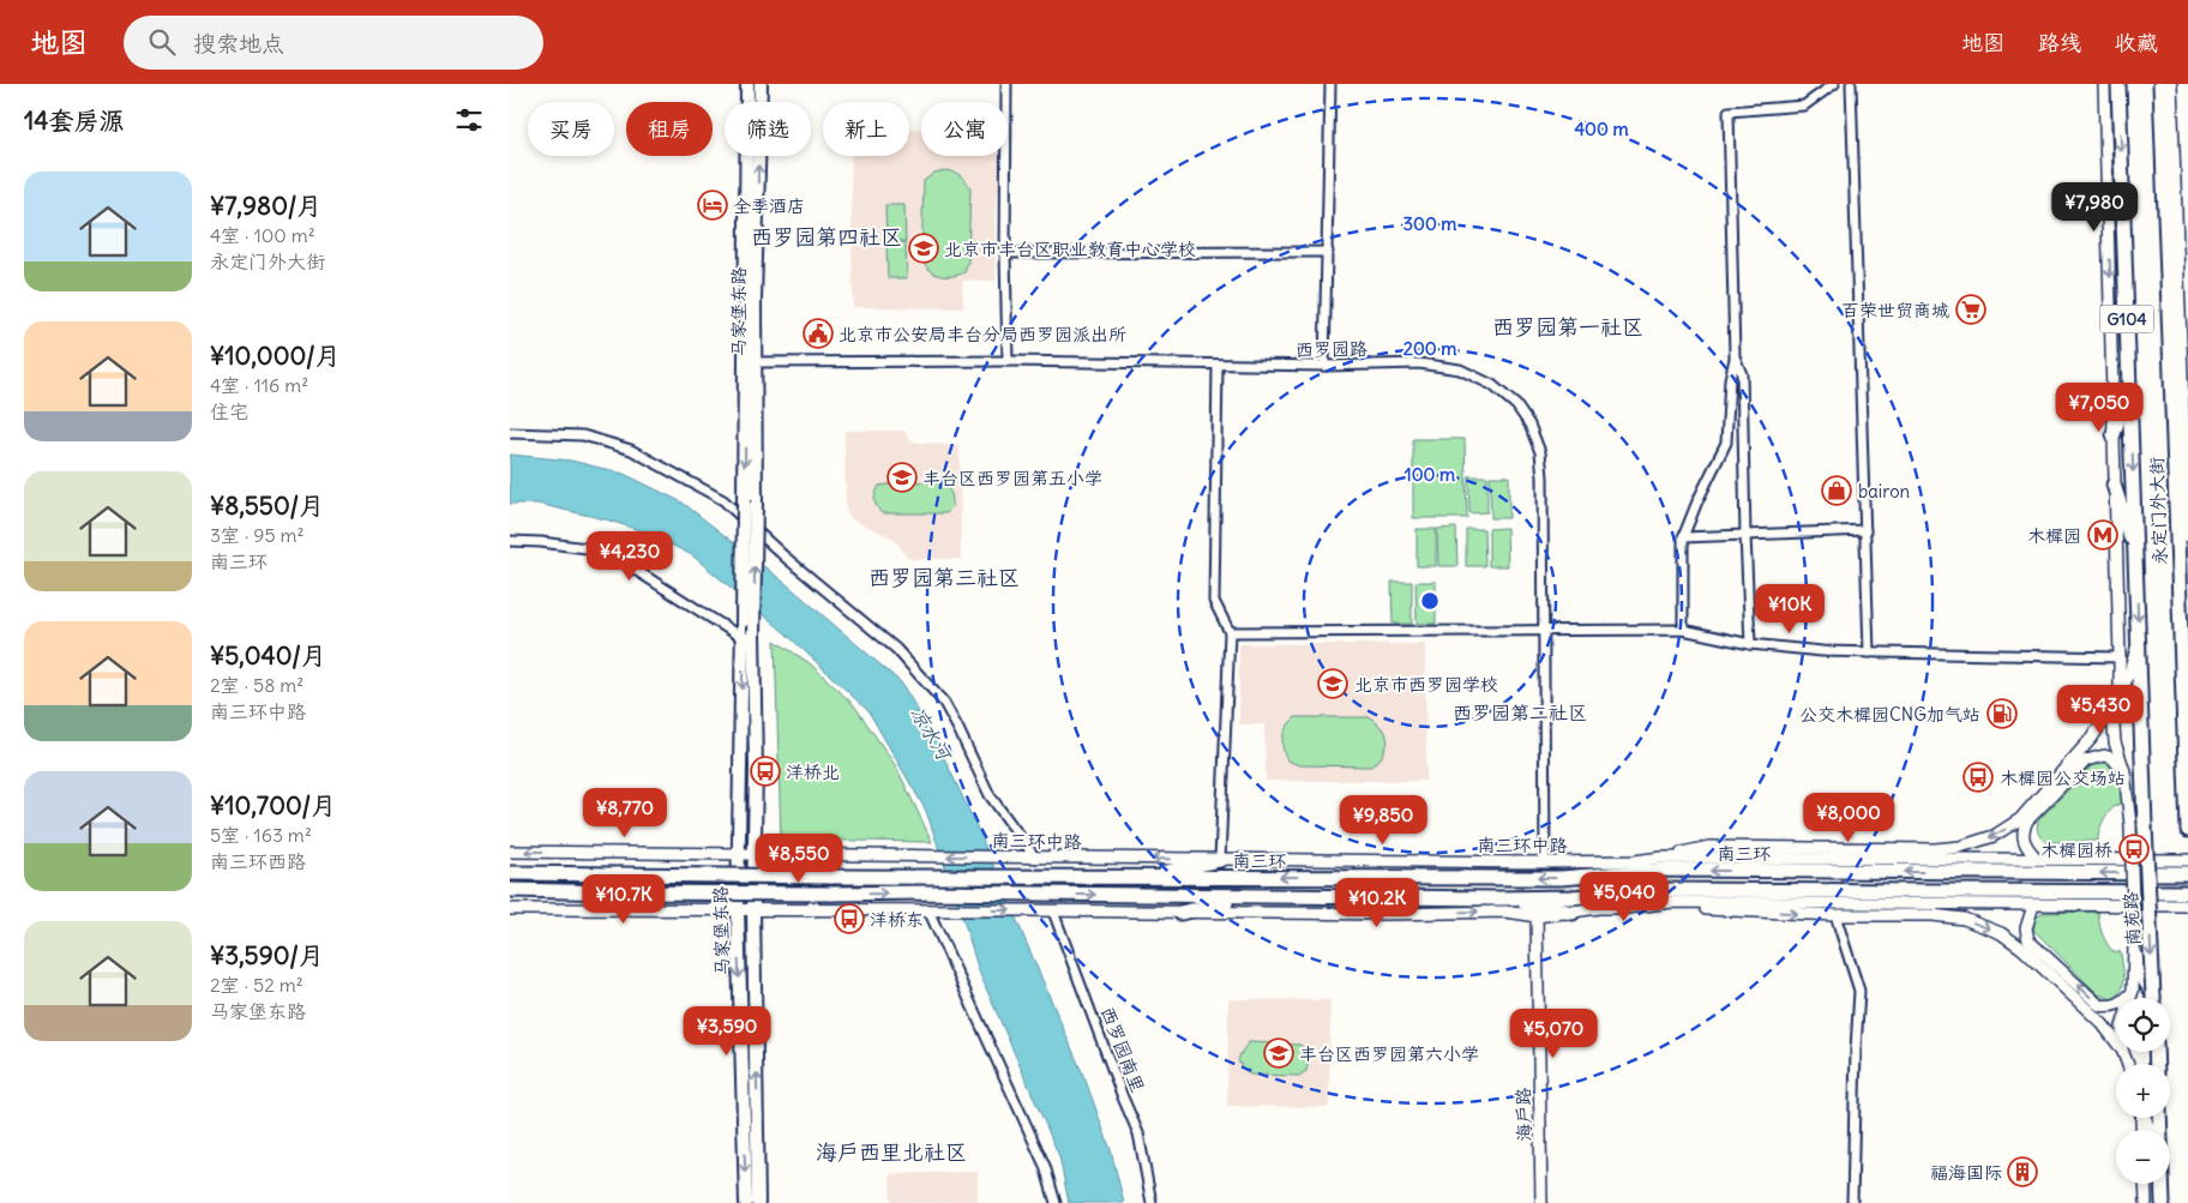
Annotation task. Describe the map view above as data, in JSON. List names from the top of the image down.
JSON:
{
  "streets": {
    "highway": [
      "G104",
      "永定门外大街",
      "南三环",
      "南苑路"
    ],
    "main road": ["马家堡东路"],
    "street": [
      "西罗园路",
      "南三环中路",
      "西罗园南里",
      "海户路"
    ]
  },
  "crossings": [
    ["马家堡东路", "西罗园路"],
    ["马家堡东路", "南三环中路"],
    ["西罗园路", "南三环中路"],
    ["永定门外大街", "南苑路"]
  ],
  "one_way": ["南苑路"],
  "districts": [
    "西罗园第四社区",
    "西罗园第一社区",
    "西罗园第三社区",
    "西罗园第二社区",
    "海户西里北社区"
  ],
  "water": ["凉水河"],
  "places": {
    "hotel": ["全季酒店"],
    "school or university": [
      "北京市丰台区职业教育中心学校",
      "丰台区西罗园第五小学",
      "北京市西罗园学校",
      "丰台区西罗园第六小学"
    ],
    "supermarket": ["百荣世贸商城"],
    "public building": ["北京市公安局丰台分局西罗园派出所"],
    "shop": ["bairon"],
    "metro station": ["木樨园"],
    "fuel station": ["公交木樨园CNG加气站"],
    "bus stop": [
      "洋桥北",
      "木樨园公交场站",
      "木樨园桥",
      "洋桥东"
    ],
    "building": ["福海国际"]
  },
  "page": {
    "header": "地图",
    "search": "搜索地点",
    "nav": ["地图", "路线", "收藏"],
    "heading": "14套房源",
    "chip": [
      "买房",
      "租房",
      "筛选",
      "新上",
      "公寓"
    ],
    "list": [
      {
        "name": "¥7,980/月",
        "note": "4室 · 100 m² · 永定门外大街"
      },
      {
        "name": "¥10,000/月",
        "note": "4室 · 116 m² · 住宅"
      },
      {
        "name": "¥8,550/月",
        "note": "3室 · 95 m² · 南三环"
      },
      {
        "name": "¥5,040/月",
        "note": "2室 · 58 m² · 南三环中路"
      },
      {
        "name": "¥10,700/月",
        "note": "5室 · 163 m² · 南三环西路"
      },
      {
        "name": "¥3,590/月",
        "note": "2室 · 52 m² · 马家堡东路"
      }
    ],
    "price": [
      "¥7,980",
      "¥7,050",
      "¥4,230",
      "¥10K",
      "¥5,430",
      "¥8,770",
      "¥8,000",
      "¥9,850",
      "¥8,550",
      "¥5,040",
      "¥10.7K",
      "¥10.2K",
      "¥3,590",
      "¥5,070"
    ],
    "map_buttons": ["+", "−"]
  },
  "rings": [
    "400 m",
    "300 m",
    "200 m",
    "100 m"
  ]
}
